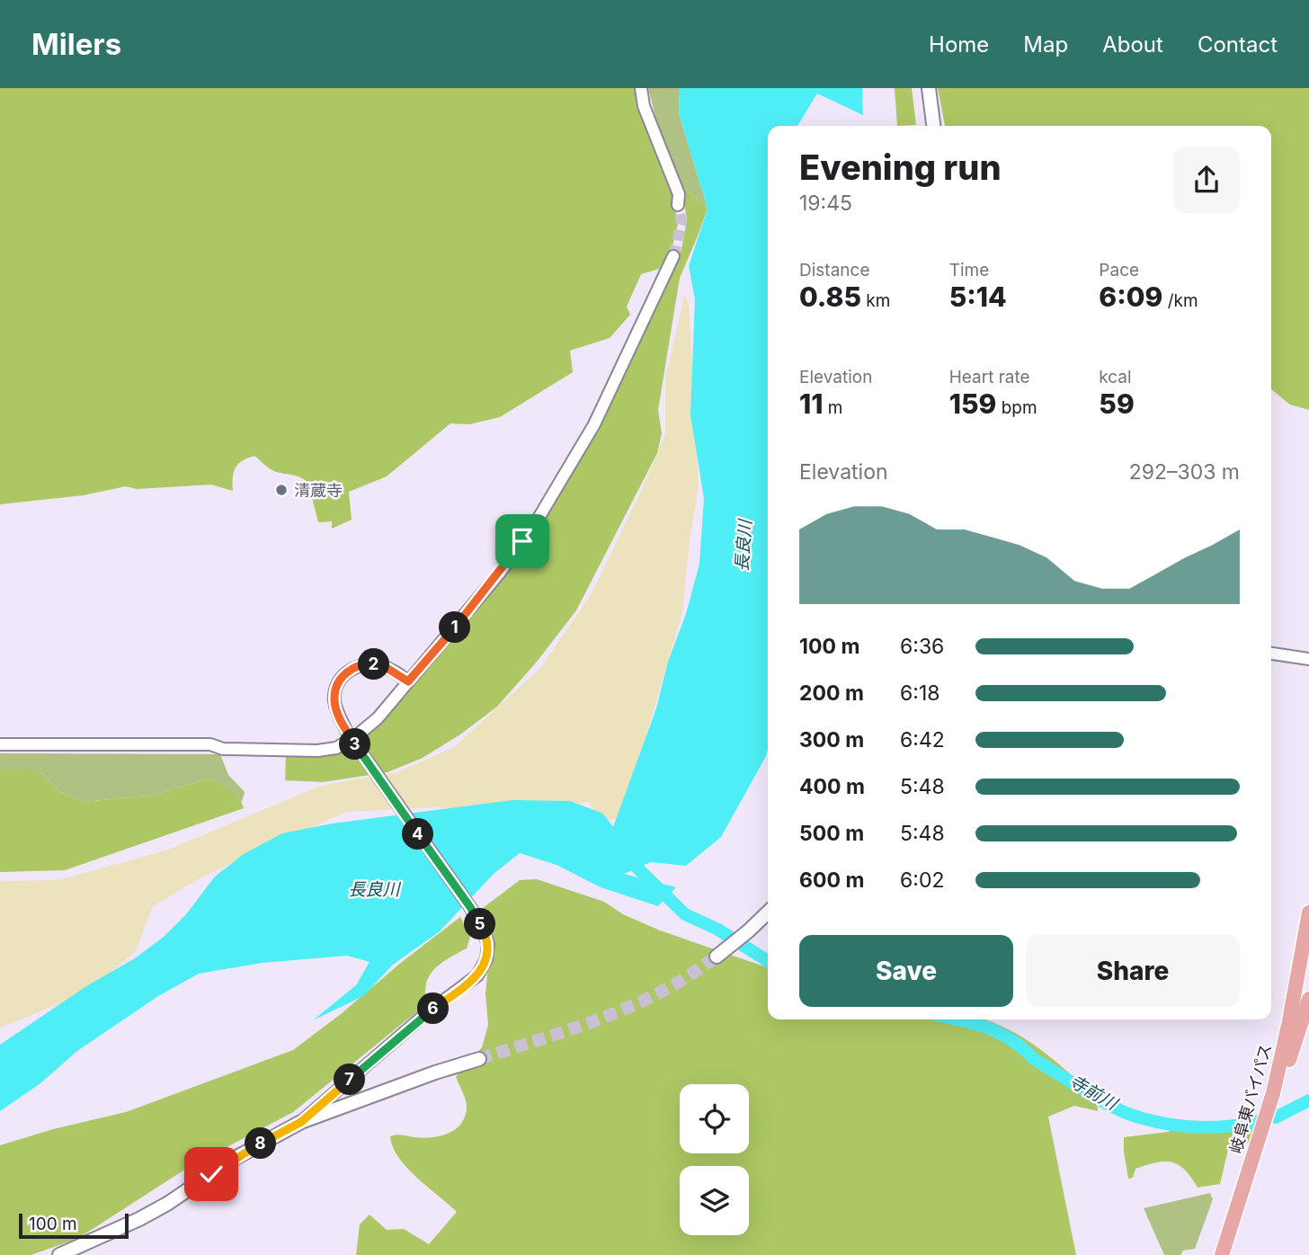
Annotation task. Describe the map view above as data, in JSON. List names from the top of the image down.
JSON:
{
  "streets": {
    "highway": ["岐阜東バイパス"]
  },
  "water": ["長良川", "寺前川"],
  "places": ["清蔵寺"],
  "scale_bar": "100 m",
  "page": {
    "header": "Milers",
    "nav": [
      "Home",
      "Map",
      "About",
      "Contact"
    ],
    "heading": ["Evening run", "19:45"],
    "stats": [
      ["Distance", "0.85 km"],
      ["Time", "5:14"],
      ["Pace", "6:09 /km"],
      ["Elevation", "11 m"],
      ["Heart rate", "159 bpm"],
      ["kcal", "59"]
    ],
    "chart": ["Elevation", "292–303 m"],
    "pins": [
      "1",
      "2",
      "3",
      "4",
      "5",
      "6",
      "7",
      "8"
    ],
    "list": [
      {
        "name": "100 m",
        "note": "6:36"
      },
      {
        "name": "200 m",
        "note": "6:18"
      },
      {
        "name": "300 m",
        "note": "6:42"
      },
      {
        "name": "400 m",
        "note": "5:48"
      },
      {
        "name": "500 m",
        "note": "5:48"
      },
      {
        "name": "600 m",
        "note": "6:02"
      }
    ],
    "buttons": ["Save", "Share"],
    "scale": "100 m"
  }
}
